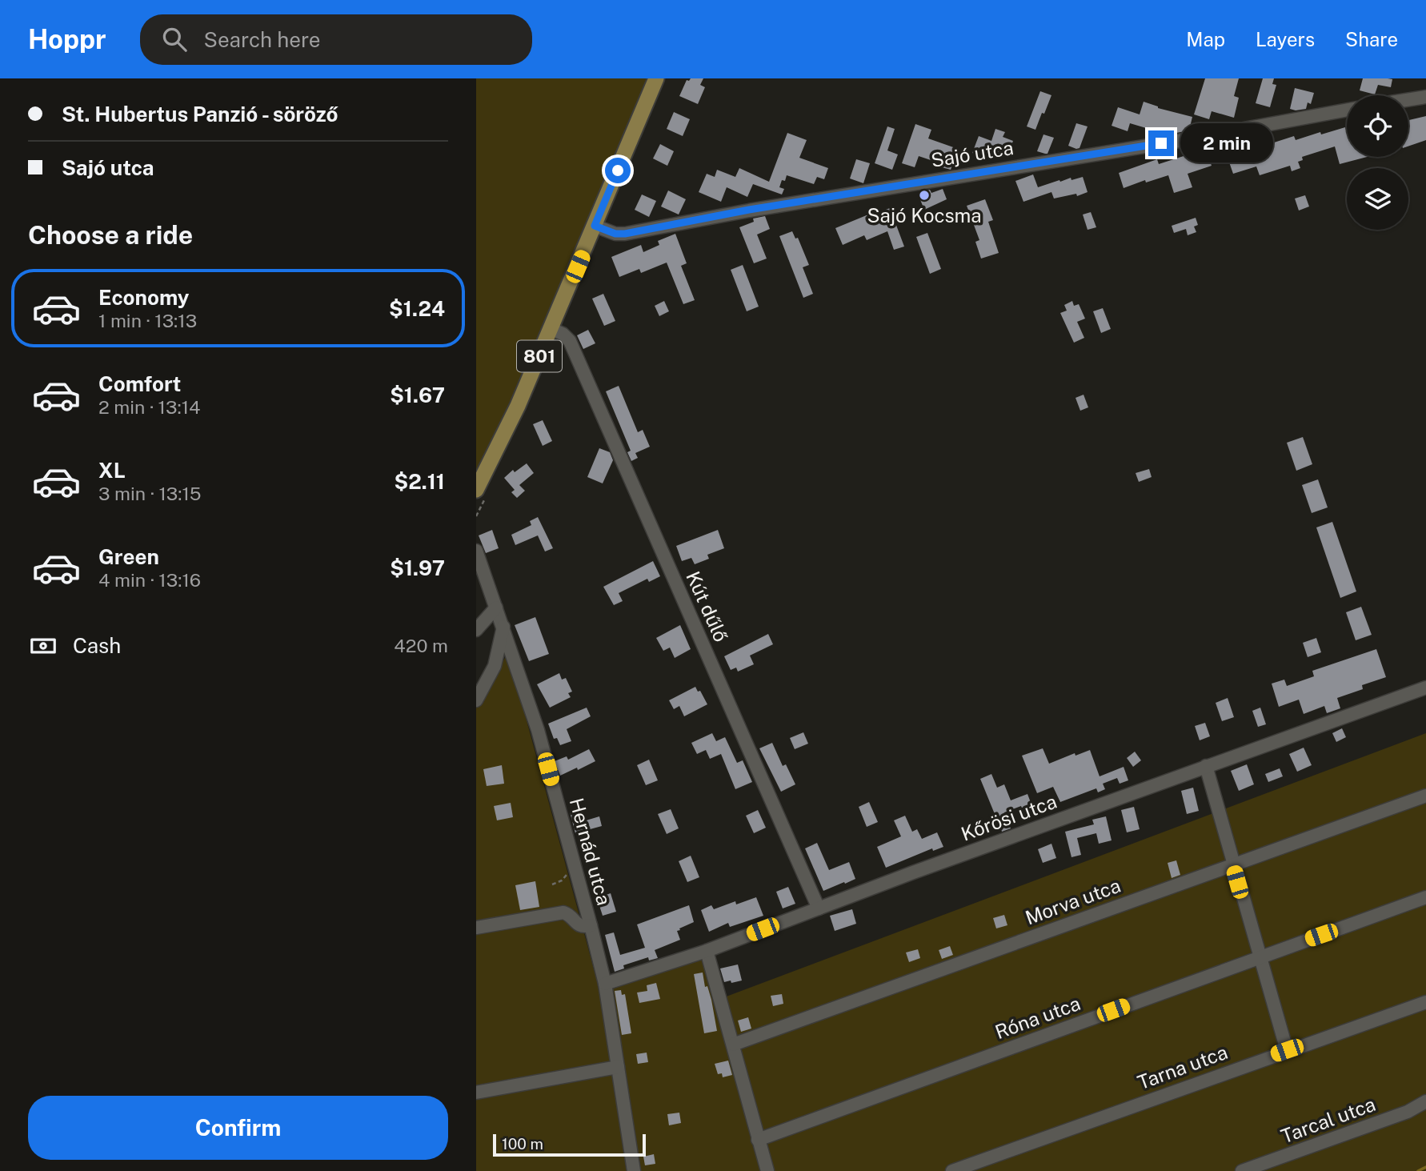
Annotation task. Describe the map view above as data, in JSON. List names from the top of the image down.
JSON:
{
  "streets": {
    "main road": ["801"],
    "street": [
      "Sajó utca",
      "Kút dűlő",
      "Kőrösi utca",
      "Hernád utca",
      "Morva utca",
      "Róna utca",
      "Tarna utca",
      "Tarcal utca"
    ]
  },
  "crossings": [
    ["Sajó utca", "801"],
    ["801", "Kút dűlő"],
    ["Kút dűlő", "Kőrösi utca"],
    ["Kőrösi utca", "Hernád utca"]
  ],
  "places": ["Sajó Kocsma"],
  "scale_bar": "100 m",
  "page": {
    "header": "Hoppr",
    "search": "Search here",
    "nav": ["Map", "Layers", "Share"],
    "banner": ["St. Hubertus Panzió - söröző", "Sajó utca"],
    "bubble": "2 min",
    "heading": "Choose a ride",
    "list": [
      {
        "name": "Economy",
        "note": "1 min · 13:13",
        "value": "$1.24"
      },
      {
        "name": "Comfort",
        "note": "2 min · 13:14",
        "value": "$1.67"
      },
      {
        "name": "XL",
        "note": "3 min · 13:15",
        "value": "$2.11"
      },
      {
        "name": "Green",
        "note": "4 min · 13:16",
        "value": "$1.97"
      }
    ],
    "pay": ["Cash", "420 m"],
    "buttons": "Confirm",
    "scale": "100 m"
  }
}
